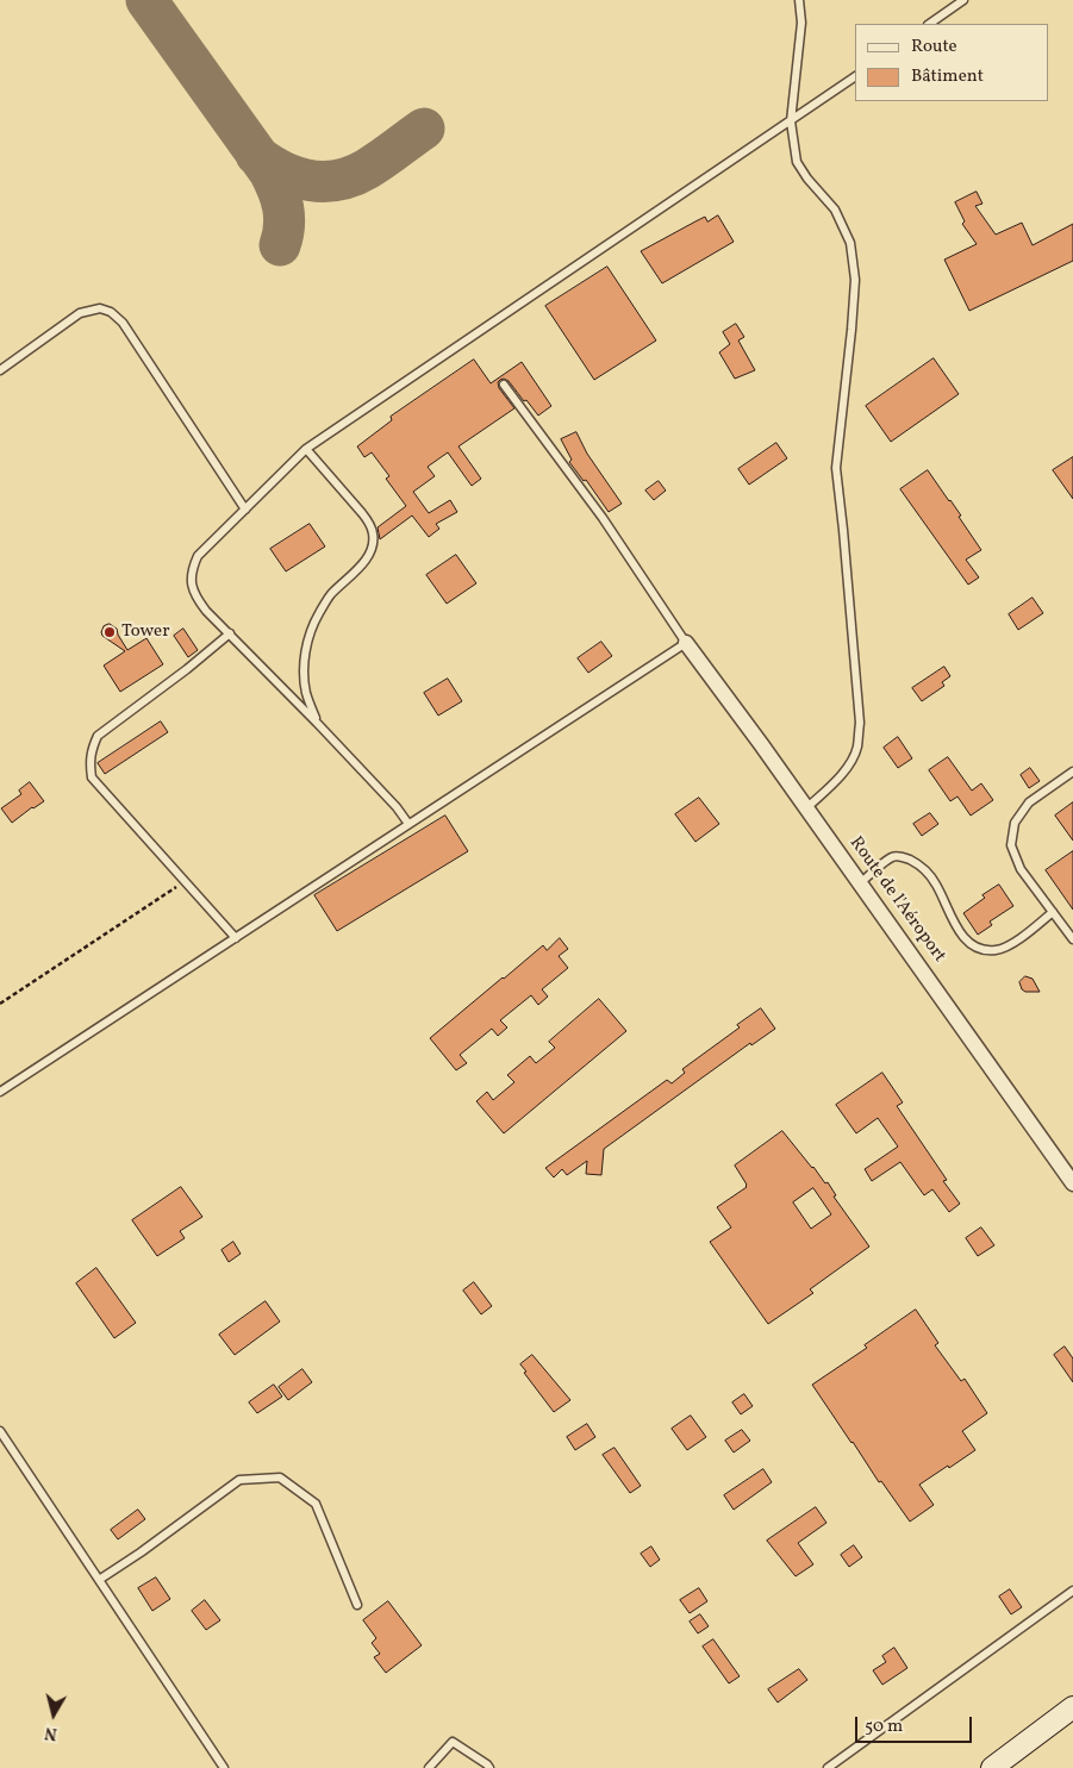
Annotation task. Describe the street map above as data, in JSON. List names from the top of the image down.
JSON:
{
  "streets": {
    "street": ["Route de l'Aéroport"]
  },
  "places": ["Tower"],
  "legend": ["Route", "Bâtiment"],
  "scale_bar": "50 m",
  "north": "bottom"
}
